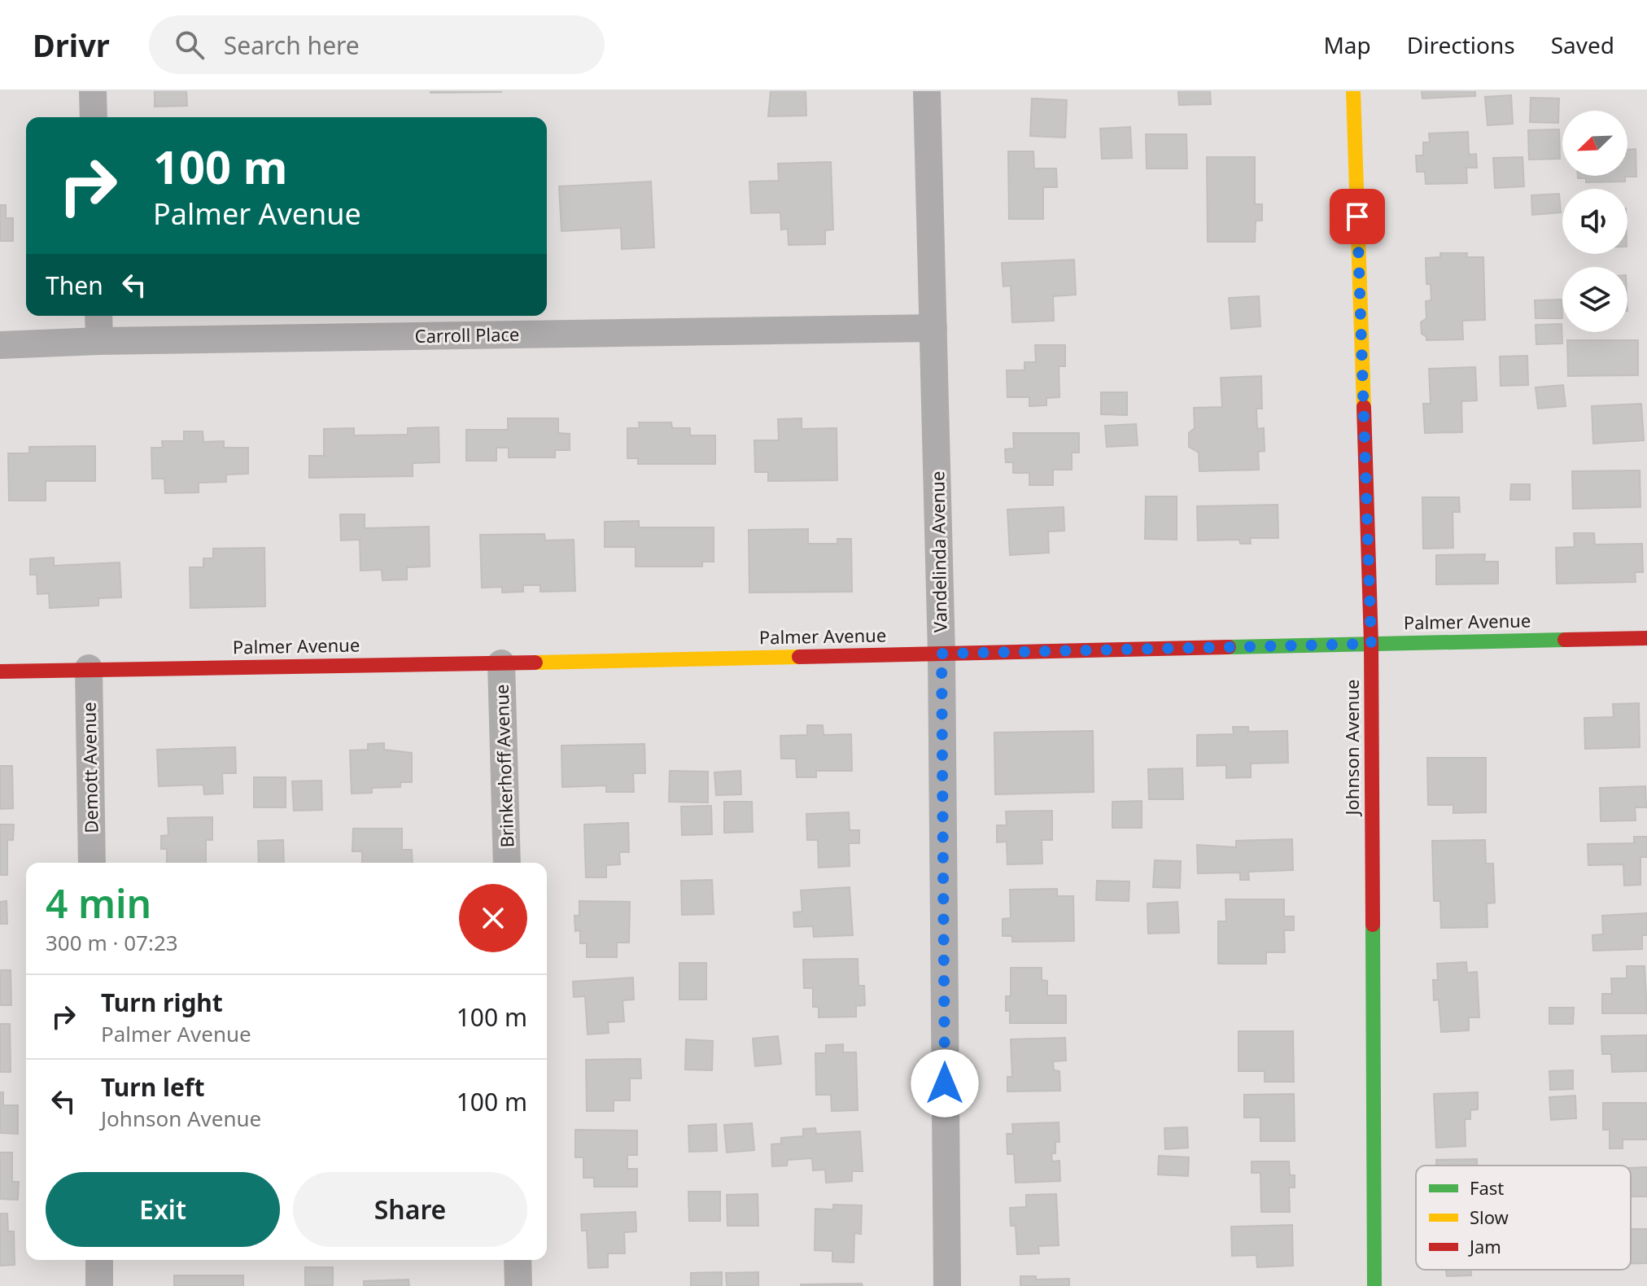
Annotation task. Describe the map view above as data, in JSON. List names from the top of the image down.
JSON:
{
  "streets": {
    "street": [
      "Carroll Place",
      "Vandelinda Avenue",
      "Palmer Avenue",
      "Johnson Avenue",
      "Brinkerhoff Avenue",
      "Demott Avenue"
    ]
  },
  "crossings": [
    ["Carroll Place", "Vandelinda Avenue"],
    ["Vandelinda Avenue", "Palmer Avenue"],
    ["Palmer Avenue", "Johnson Avenue"],
    ["Palmer Avenue", "Brinkerhoff Avenue"],
    ["Palmer Avenue", "Demott Avenue"]
  ],
  "legend": ["Fast", "Slow", "Jam"],
  "north": "bottom left",
  "page": {
    "header": "Drivr",
    "search": "Search here",
    "nav": ["Map", "Directions", "Saved"],
    "turn": ["100 m", "Palmer Avenue"],
    "then": "Then",
    "heading": ["4 min", "300 m · 07:23"],
    "list": [
      {
        "name": "Turn right",
        "note": "Palmer Avenue",
        "value": "100 m"
      },
      {
        "name": "Turn left",
        "note": "Johnson Avenue",
        "value": "100 m"
      }
    ],
    "buttons": ["Exit", "Share"]
  }
}
